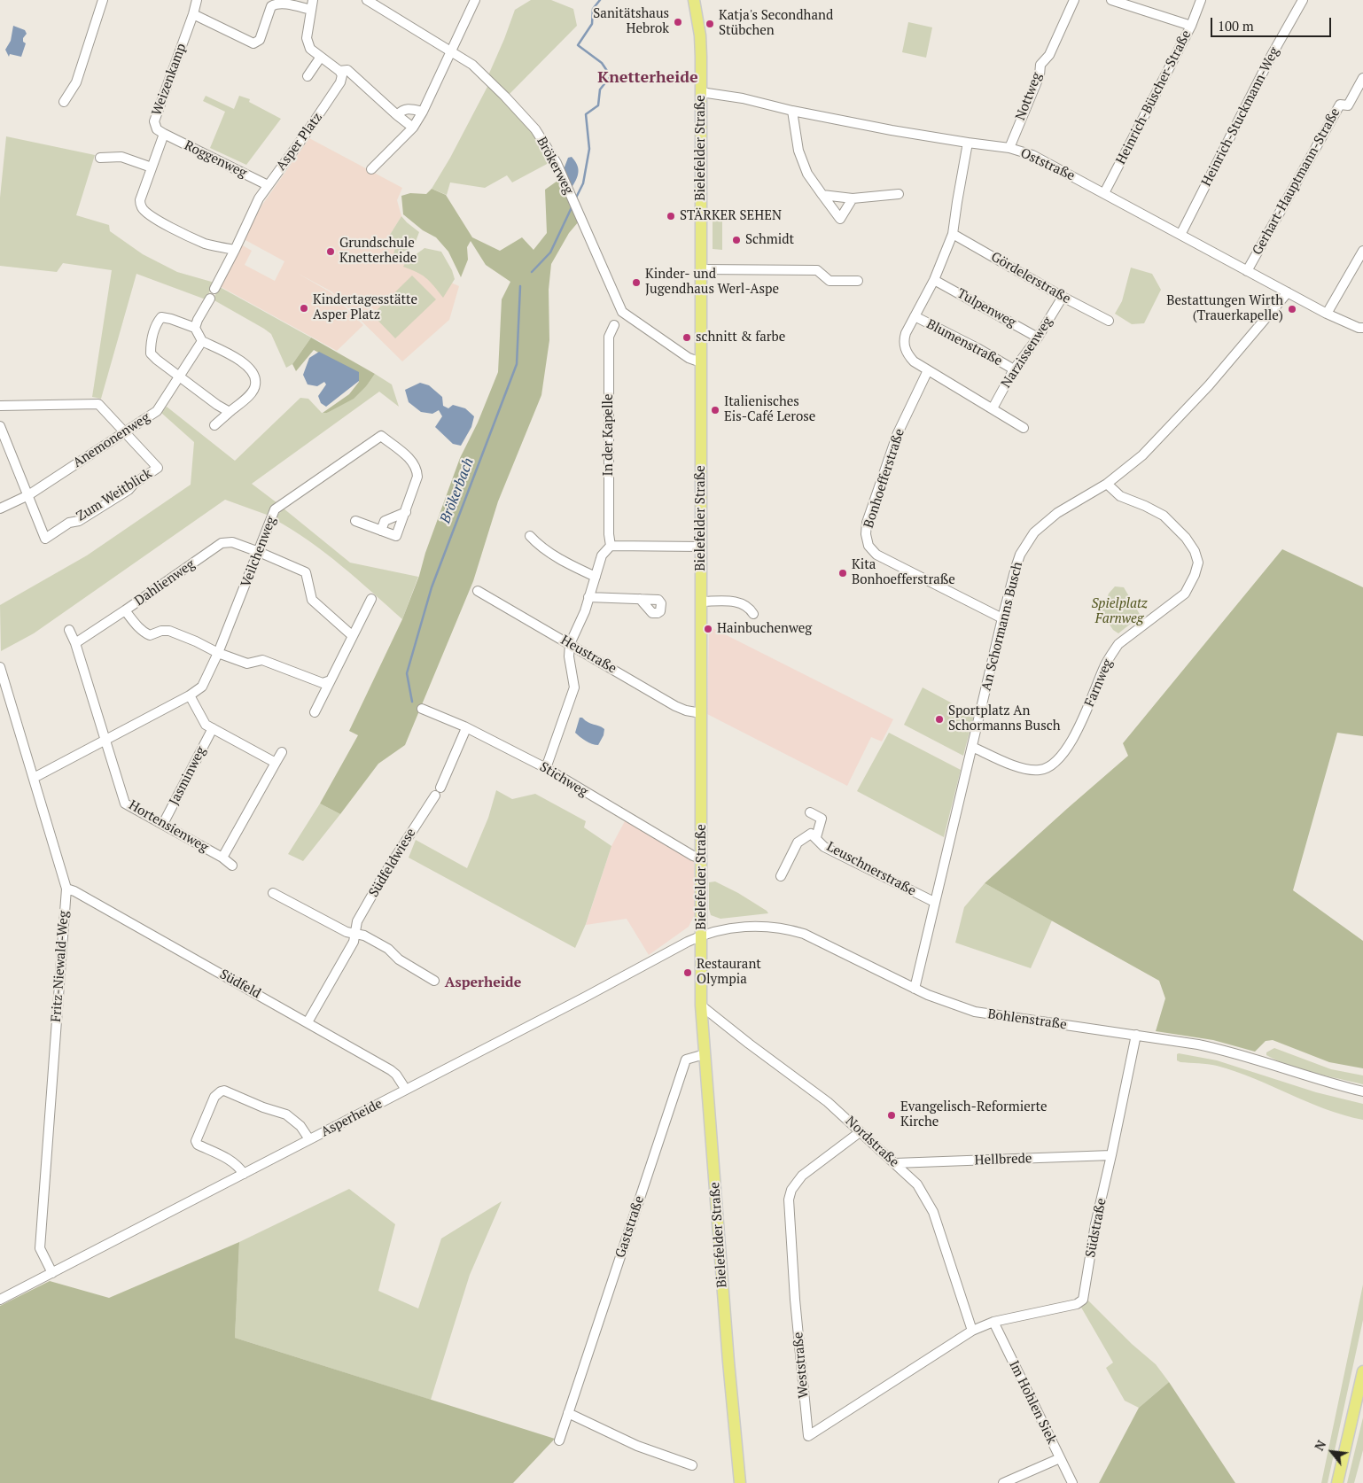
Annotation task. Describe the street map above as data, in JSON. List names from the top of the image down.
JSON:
{
  "streets": {
    "main road": ["Bielefelder Straße"],
    "street": [
      "Weizenkamp",
      "Nottweg",
      "Heinrich-Büscher-Straße",
      "Heinrich-Stuckmann-Weg",
      "Asper Platz",
      "Roggenweg",
      "Oststraße",
      "Brökerweg",
      "Gerhart-Hauptmann-Straße",
      "Gördelerstraße",
      "Tulpenweg",
      "Blumenstraße",
      "Narzissenweg",
      "In der Kapelle",
      "Anemonenweg",
      "Bonhoefferstraße",
      "Zum Weitblick",
      "Veilchenweg",
      "Dahlienweg",
      "An Schormanns Busch",
      "Heustraße",
      "Farnweg",
      "Jasminweg",
      "Stichweg",
      "Hortensienweg",
      "Südfeldwiese",
      "Leuschnerstraße",
      "Fritz-Niewald-Weg",
      "Südfeld",
      "Bohlenstraße",
      "Asperheide",
      "Nordstraße",
      "Hellbrede",
      "Gaststraße",
      "Südstraße",
      "Weststraße",
      "Im Hohlen Siek"
    ]
  },
  "crossings": [
    ["Weizenkamp", "Asper Platz"],
    ["Weizenkamp", "Roggenweg"],
    ["Nottweg", "Oststraße"],
    ["Heinrich-Büscher-Straße", "Oststraße"],
    ["Heinrich-Stuckmann-Weg", "Oststraße"],
    ["Asper Platz", "Roggenweg"],
    ["Bielefelder Straße", "Oststraße"],
    ["Bielefelder Straße", "Brökerweg"],
    ["Bielefelder Straße", "Heustraße"],
    ["Bielefelder Straße", "Stichweg"],
    ["Bielefelder Straße", "Bohlenstraße"],
    ["Bielefelder Straße", "Asperheide"],
    ["Bielefelder Straße", "Nordstraße"],
    ["Bielefelder Straße", "Gaststraße"],
    ["Oststraße", "Gerhart-Hauptmann-Straße"],
    ["Oststraße", "An Schormanns Busch"],
    ["Gördelerstraße", "Narzissenweg"],
    ["Tulpenweg", "Narzissenweg"],
    ["Blumenstraße", "Narzissenweg"],
    ["Anemonenweg", "Zum Weitblick"],
    ["Bonhoefferstraße", "An Schormanns Busch"],
    ["Veilchenweg", "Dahlienweg"],
    ["Veilchenweg", "Hortensienweg"],
    ["Veilchenweg", "Fritz-Niewald-Weg"],
    ["An Schormanns Busch", "Farnweg"],
    ["An Schormanns Busch", "Leuschnerstraße"],
    ["An Schormanns Busch", "Bohlenstraße"],
    ["Jasminweg", "Hortensienweg"],
    ["Stichweg", "Südfeldwiese"],
    ["Südfeldwiese", "Südfeld"],
    ["Fritz-Niewald-Weg", "Südfeld"],
    ["Fritz-Niewald-Weg", "Asperheide"],
    ["Südfeld", "Asperheide"],
    ["Bohlenstraße", "Asperheide"],
    ["Bohlenstraße", "Südstraße"],
    ["Nordstraße", "Hellbrede"],
    ["Nordstraße", "Südstraße"],
    ["Nordstraße", "Weststraße"],
    ["Hellbrede", "Südstraße"],
    ["Südstraße", "Weststraße"],
    ["Südstraße", "Im Hohlen Siek"]
  ],
  "districts": ["Knetterheide", "Asperheide"],
  "water": ["Brökerbach"],
  "parks": ["Spielplatz Farnweg"],
  "places": [
    "Sanitätshaus Hebrok",
    "Katja's Secondhand Stübchen",
    "STÄRKER SEHEN",
    "Schmidt",
    "Grundschule Knetterheide",
    "Kinder- und Jugendhaus Werl-Aspe",
    "Kindertagesstätte Asper Platz",
    "Bestattungen Wirth (Trauerkapelle)",
    "schnitt & farbe",
    "Italienisches Eis-Café Lerose",
    "Kita Bonhoefferstraße",
    "Hainbuchenweg",
    "Sportplatz An Schormanns Busch",
    "Restaurant Olympia",
    "Evangelisch-Reformierte Kirche"
  ],
  "scale_bar": "100 m",
  "north": "top left"
}
